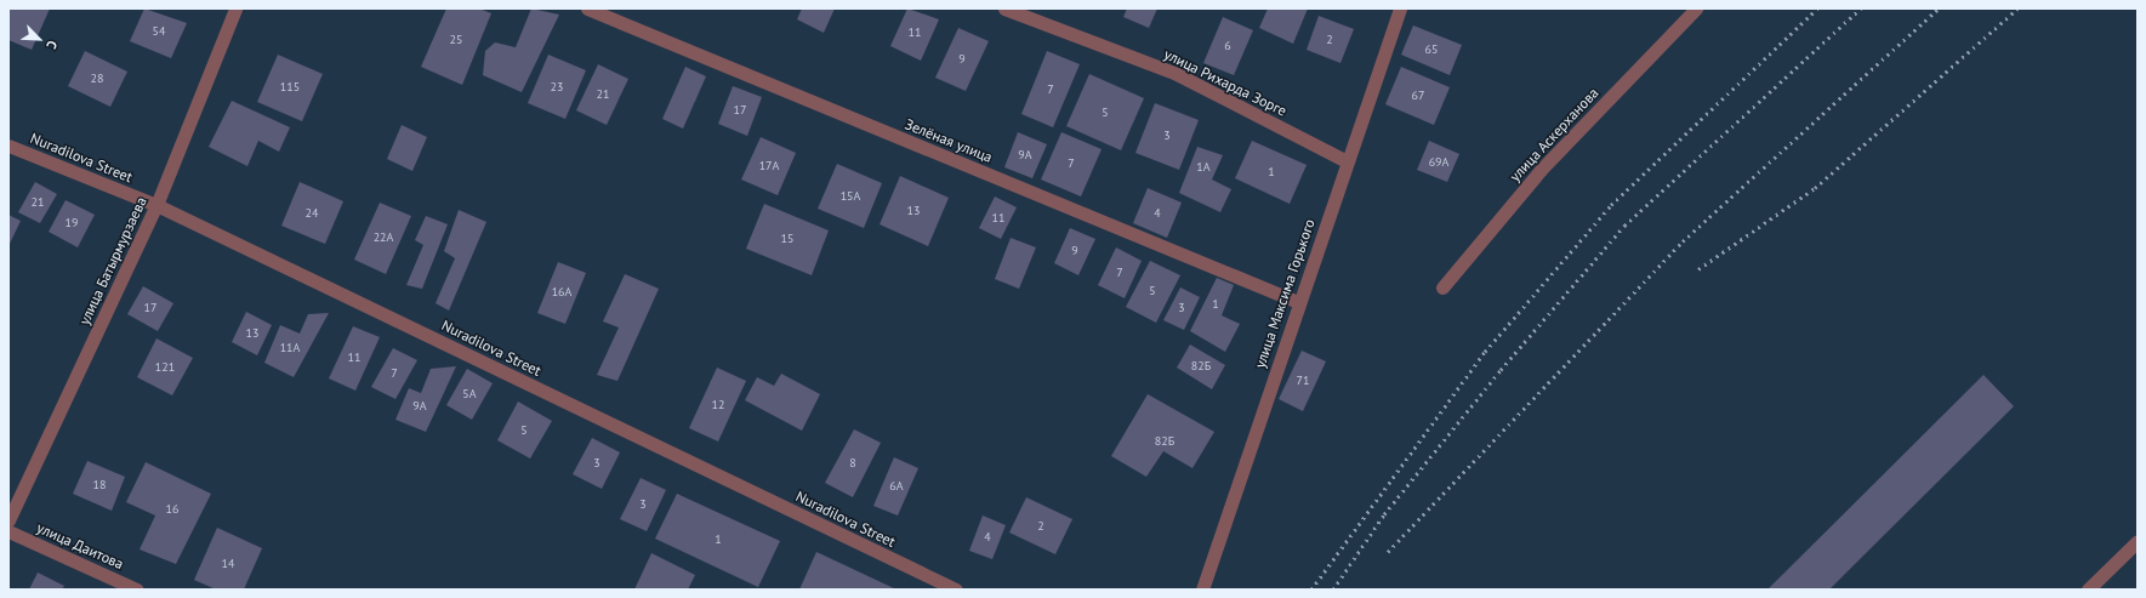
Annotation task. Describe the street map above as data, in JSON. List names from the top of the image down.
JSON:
{
  "streets": {
    "street": [
      "улица Рихарда Зорге",
      "улица Аскерханова",
      "Зелёная улица",
      "Nuradilova Street",
      "улица Батырмурзаева",
      "улица Максима Горького",
      "улица Даитова"
    ]
  },
  "crossings": [
    ["улица Рихарда Зорге", "улица Максима Горького"],
    ["Зелёная улица", "улица Максима Горького"],
    ["Nuradilova Street", "улица Батырмурзаева"]
  ],
  "house_numbers": [
    "54",
    "11",
    "25",
    "2",
    "6",
    "65",
    "9",
    "28",
    "115",
    "23",
    "7",
    "21",
    "67",
    "17",
    "5",
    "3",
    "9А",
    "69А",
    "7",
    "17А",
    "1А",
    "1",
    "15А",
    "21",
    "13",
    "24",
    "4",
    "11",
    "19",
    "22А",
    "15",
    "9",
    "7",
    "5",
    "16А",
    "1",
    "17",
    "3",
    "13",
    "11А",
    "11",
    "82Б",
    "121",
    "7",
    "71",
    "5А",
    "12",
    "9А",
    "5",
    "82Б",
    "3",
    "8",
    "18",
    "6А",
    "3",
    "16",
    "2",
    "4",
    "1",
    "14"
  ],
  "north": "bottom right"
}
